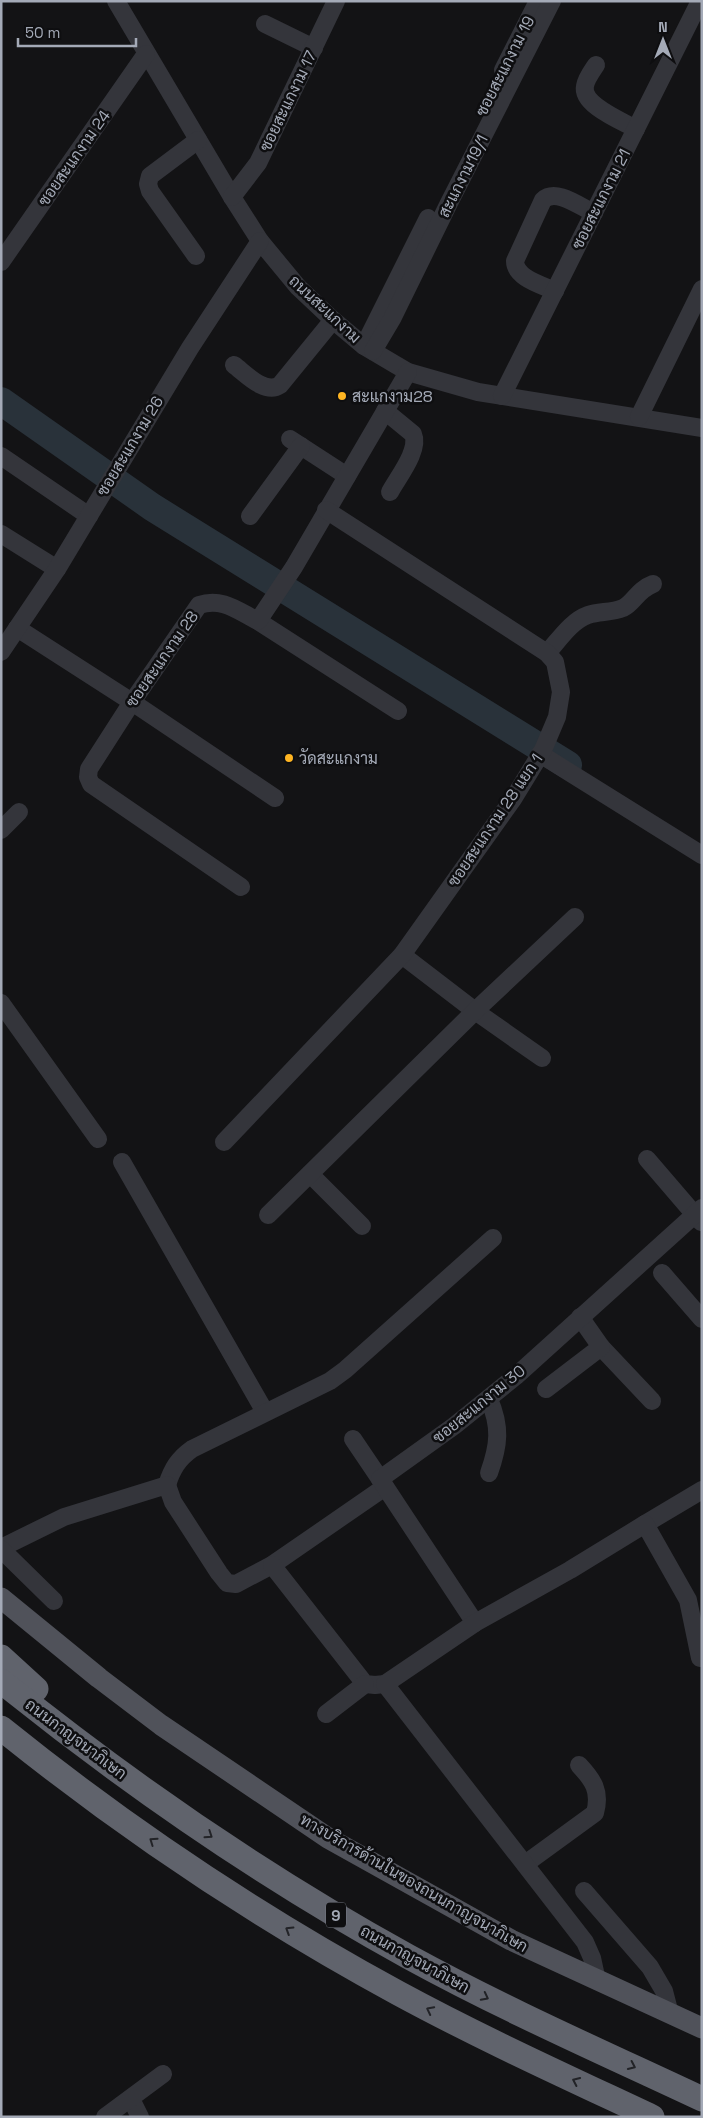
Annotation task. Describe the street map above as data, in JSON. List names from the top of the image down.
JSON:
{
  "streets": {
    "highway": ["ถนนกาญจนาภิเษก", "9"],
    "main road": ["ทางบริการด้านในของถนนกาญจนาภิเษก"],
    "street": [
      "ซอยสะแกงาม 19",
      "ซอยสะแกงาม 17",
      "ซอยสะแกงาม 24",
      "สะแกงาม19/1",
      "ซอยสะแกงาม 21",
      "ถนนสะแกงาม",
      "ซอยสะแกงาม 26",
      "ซอยสะแกงาม 28",
      "ซอยสะแกงาม 28 แยก 1",
      "ซอยสะแกงาม 30"
    ]
  },
  "crossings": [
    ["ซอยสะแกงาม 19", "สะแกงาม19/1"],
    ["ซอยสะแกงาม 19", "ถนนสะแกงาม"],
    ["ซอยสะแกงาม 17", "ถนนสะแกงาม"],
    ["ซอยสะแกงาม 24", "ถนนสะแกงาม"],
    ["สะแกงาม19/1", "ถนนสะแกงาม"],
    ["ซอยสะแกงาม 21", "ถนนสะแกงาม"],
    ["ถนนสะแกงาม", "ซอยสะแกงาม 26"]
  ],
  "places": ["สะแกงาม28", "วัดสะแกงาม"],
  "scale_bar": "50 m",
  "north": "top"
}
